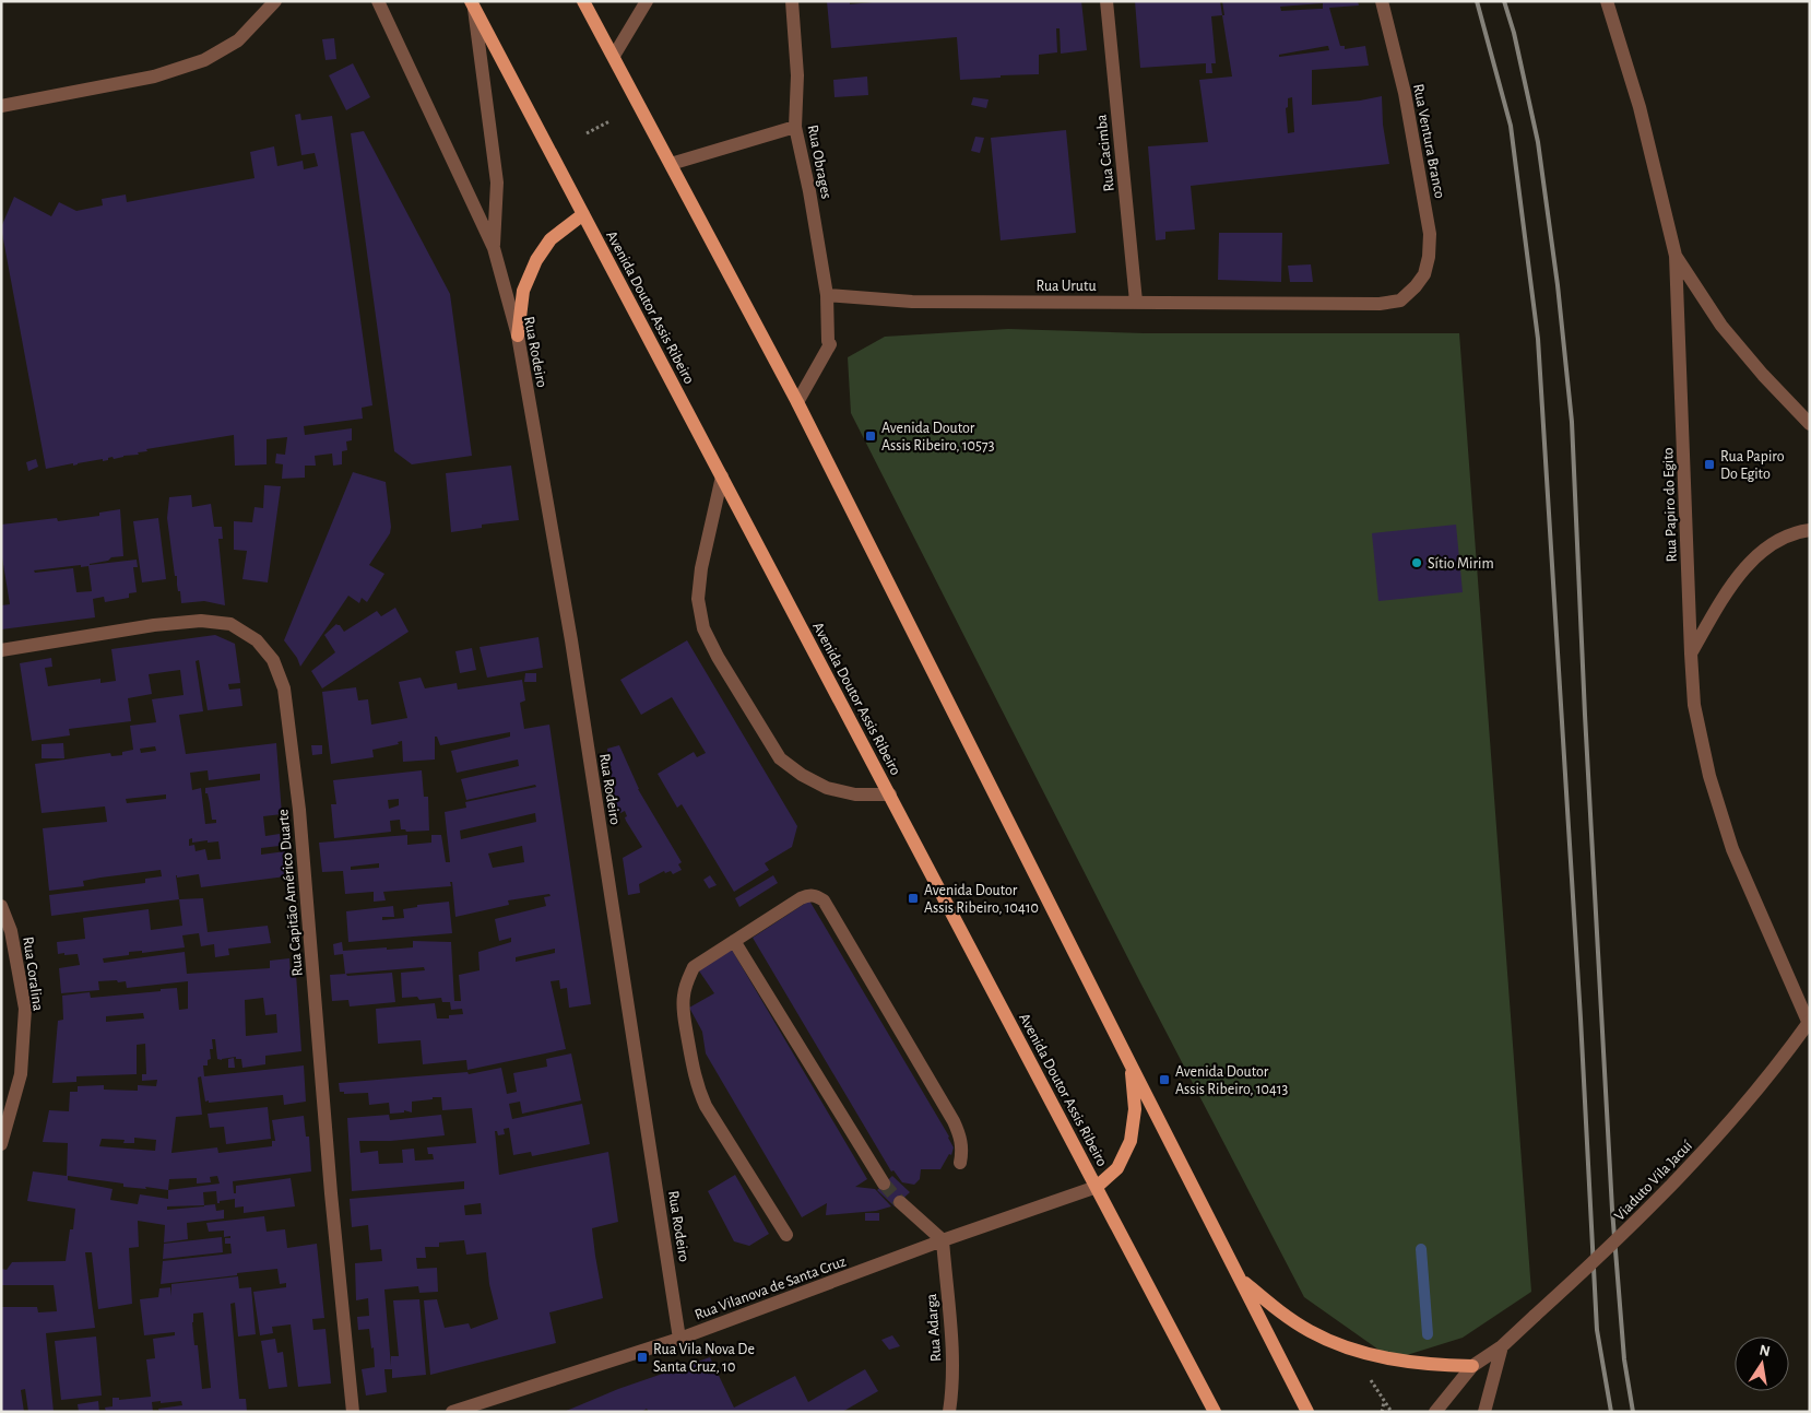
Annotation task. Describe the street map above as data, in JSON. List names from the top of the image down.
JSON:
{
  "streets": {
    "main road": ["Avenida Doutor Assis Ribeiro"],
    "street": [
      "Rua Ventura Branco",
      "Rua Cacimba",
      "Rua Obrages",
      "Rua Urutu",
      "Rua Rodeiro",
      "Rua Papiro do Egito",
      "Rua Capitão Américo Duarte",
      "Rua Coralina",
      "Viaduto Vila Jacuí",
      "Rua Vilanova de Santa Cruz",
      "Rua Adarga"
    ]
  },
  "crossings": [
    ["Rua Ventura Branco", "Rua Urutu"],
    ["Rua Cacimba", "Rua Urutu"],
    ["Rua Obrages", "Rua Urutu"],
    ["Avenida Doutor Assis Ribeiro", "Rua Rodeiro"],
    ["Avenida Doutor Assis Ribeiro", "Rua Vilanova de Santa Cruz"],
    ["Rua Rodeiro", "Rua Vilanova de Santa Cruz"],
    ["Rua Vilanova de Santa Cruz", "Rua Adarga"]
  ],
  "places": {
    "transit": [
      "Avenida Doutor Assis Ribeiro, 10573",
      "Rua Papiro Do Egito",
      "Avenida Doutor Assis Ribeiro, 10410",
      "Avenida Doutor Assis Ribeiro, 10413",
      "Rua Vila Nova De Santa Cruz, 10"
    ],
    "other": ["Sítio Mirim"]
  },
  "north": "top"
}
